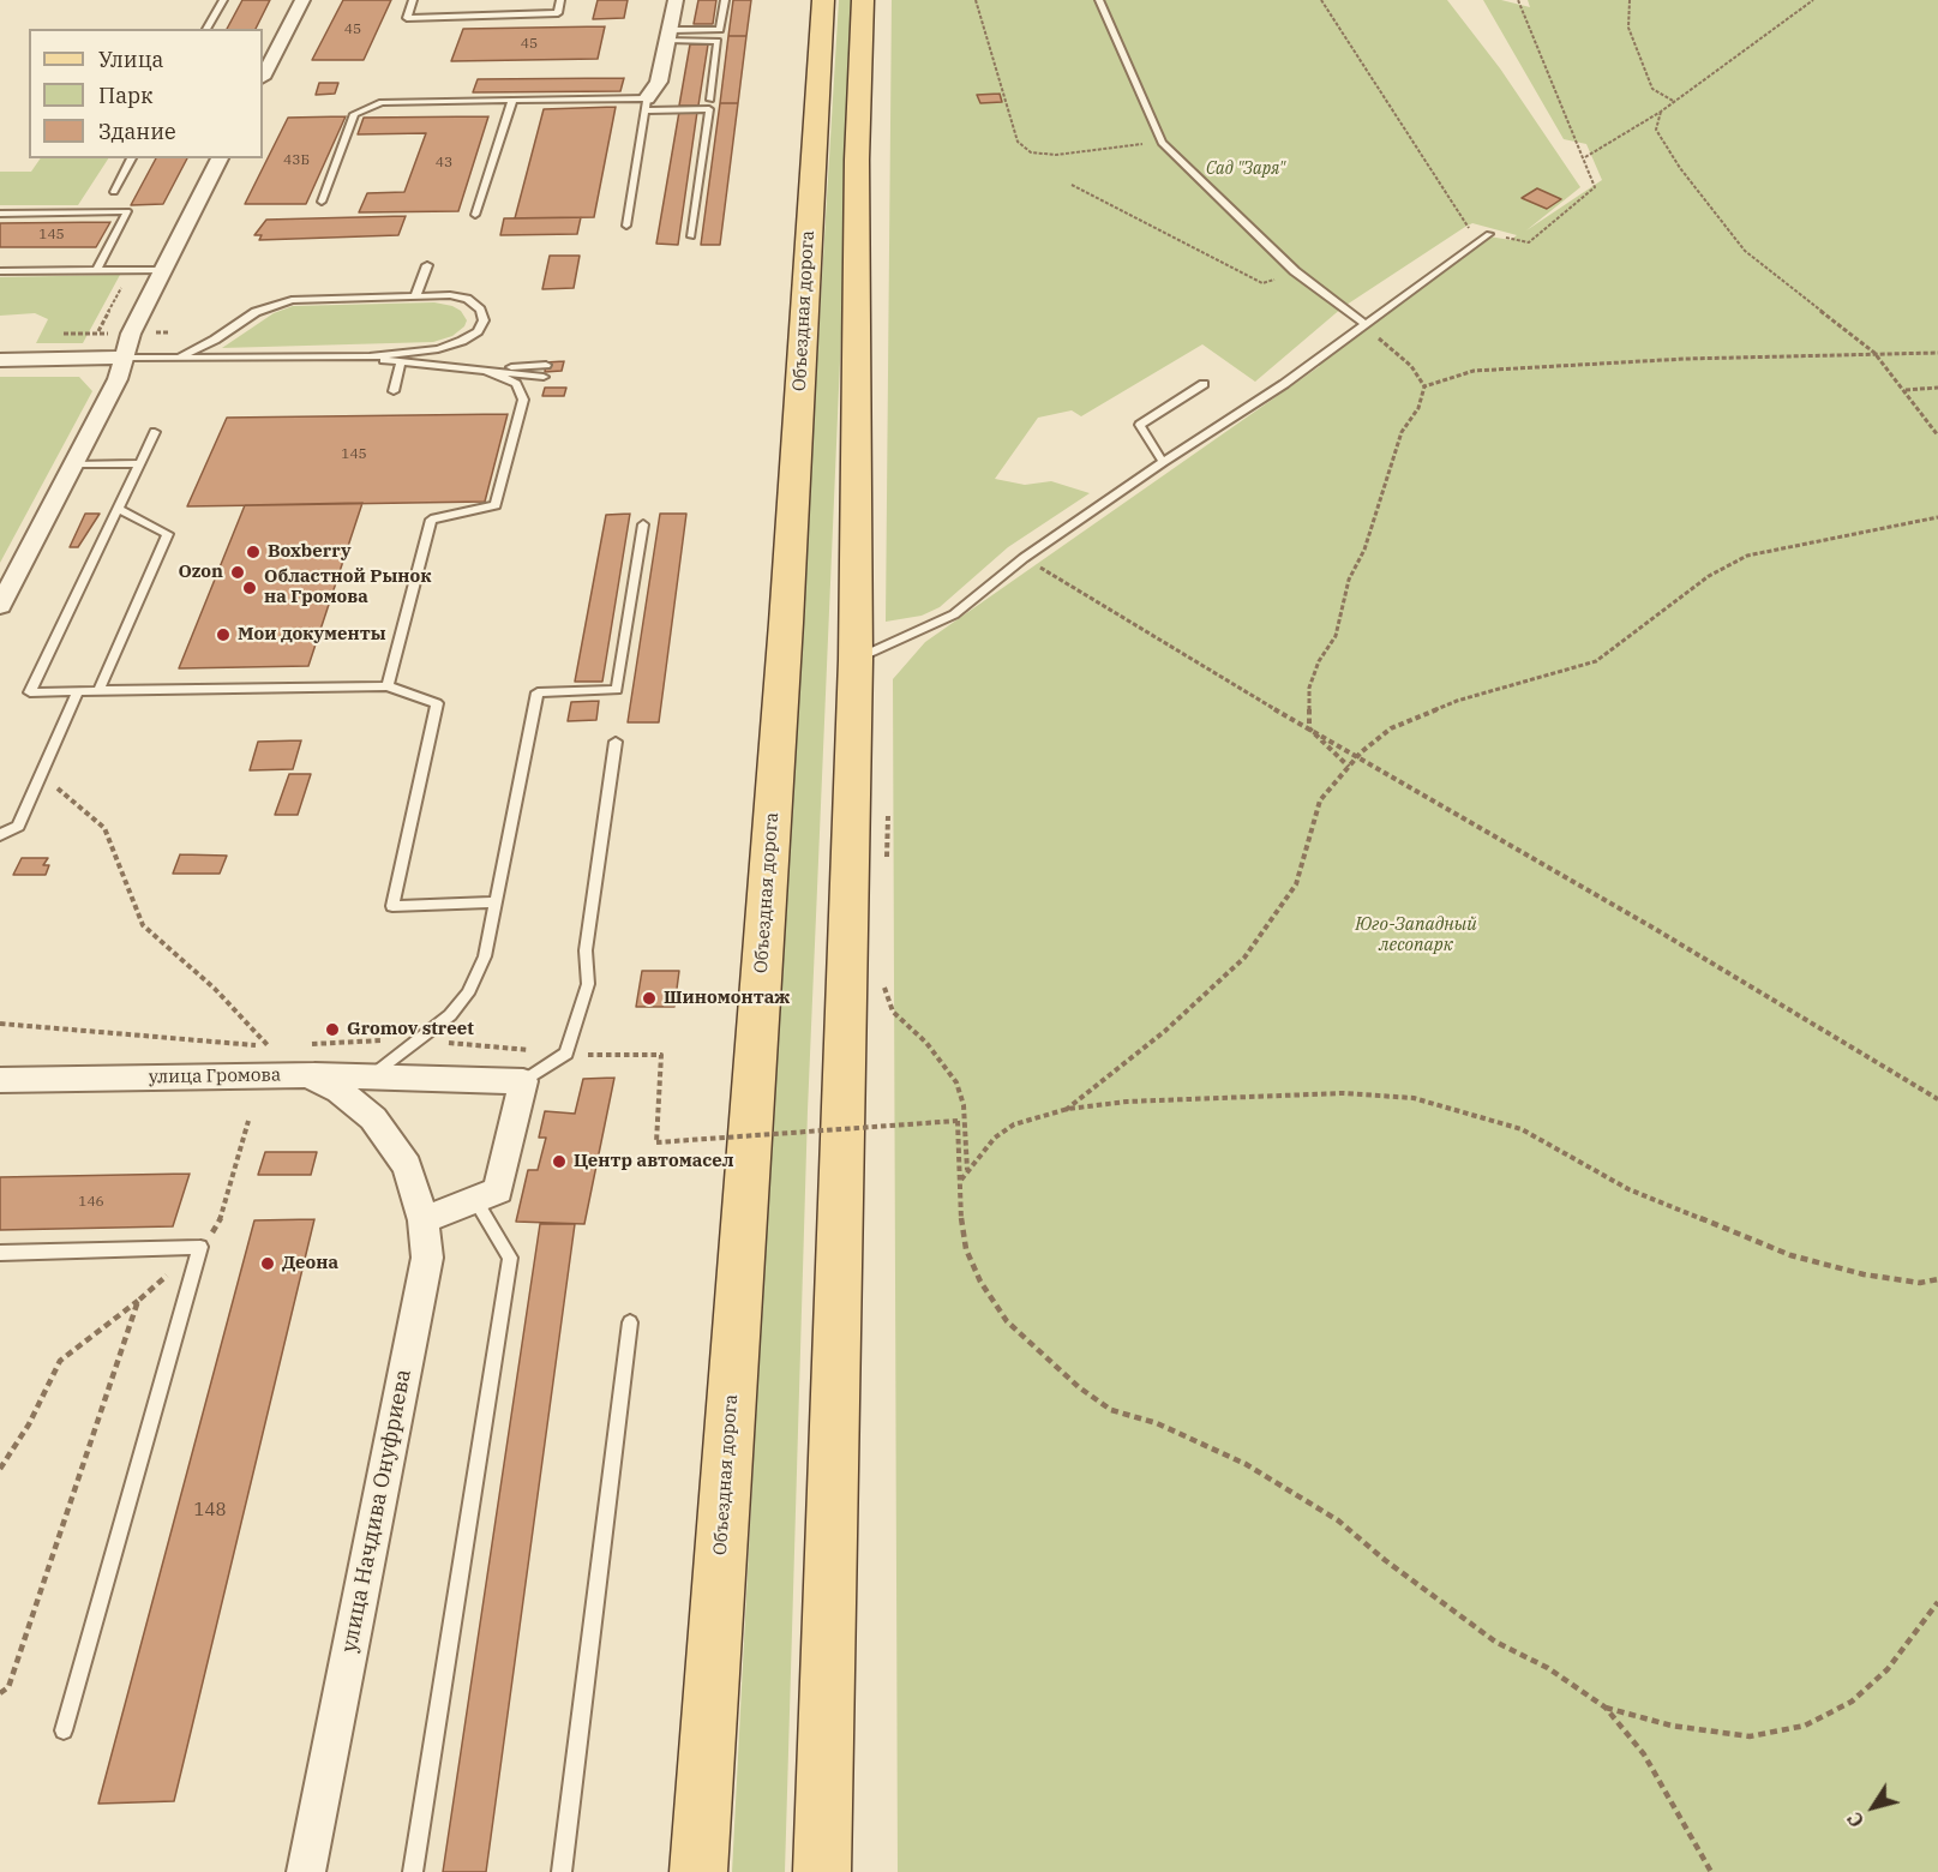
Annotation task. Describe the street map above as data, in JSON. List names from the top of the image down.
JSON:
{
  "streets": {
    "main road": ["Объездная дорога"],
    "street": ["улица Громова", "улица Начдива Онуфриева"]
  },
  "crossings": [
    ["улица Громова", "улица Начдива Онуфриева"]
  ],
  "parks": ["Сад \"Заря\"", "Юго-Западный лесопарк"],
  "places": [
    "Boxberry",
    "Ozon",
    "Областной Рынок на Громова",
    "Мои документы",
    "Шиномонтаж",
    "Gromov street",
    "Центр автомасел",
    "Деона"
  ],
  "house_numbers": [
    "45",
    "45",
    "43Б",
    "43",
    "145",
    "145",
    "146",
    "148"
  ],
  "legend": ["Улица", "Парк", "Здание"],
  "north": "bottom left"
}
